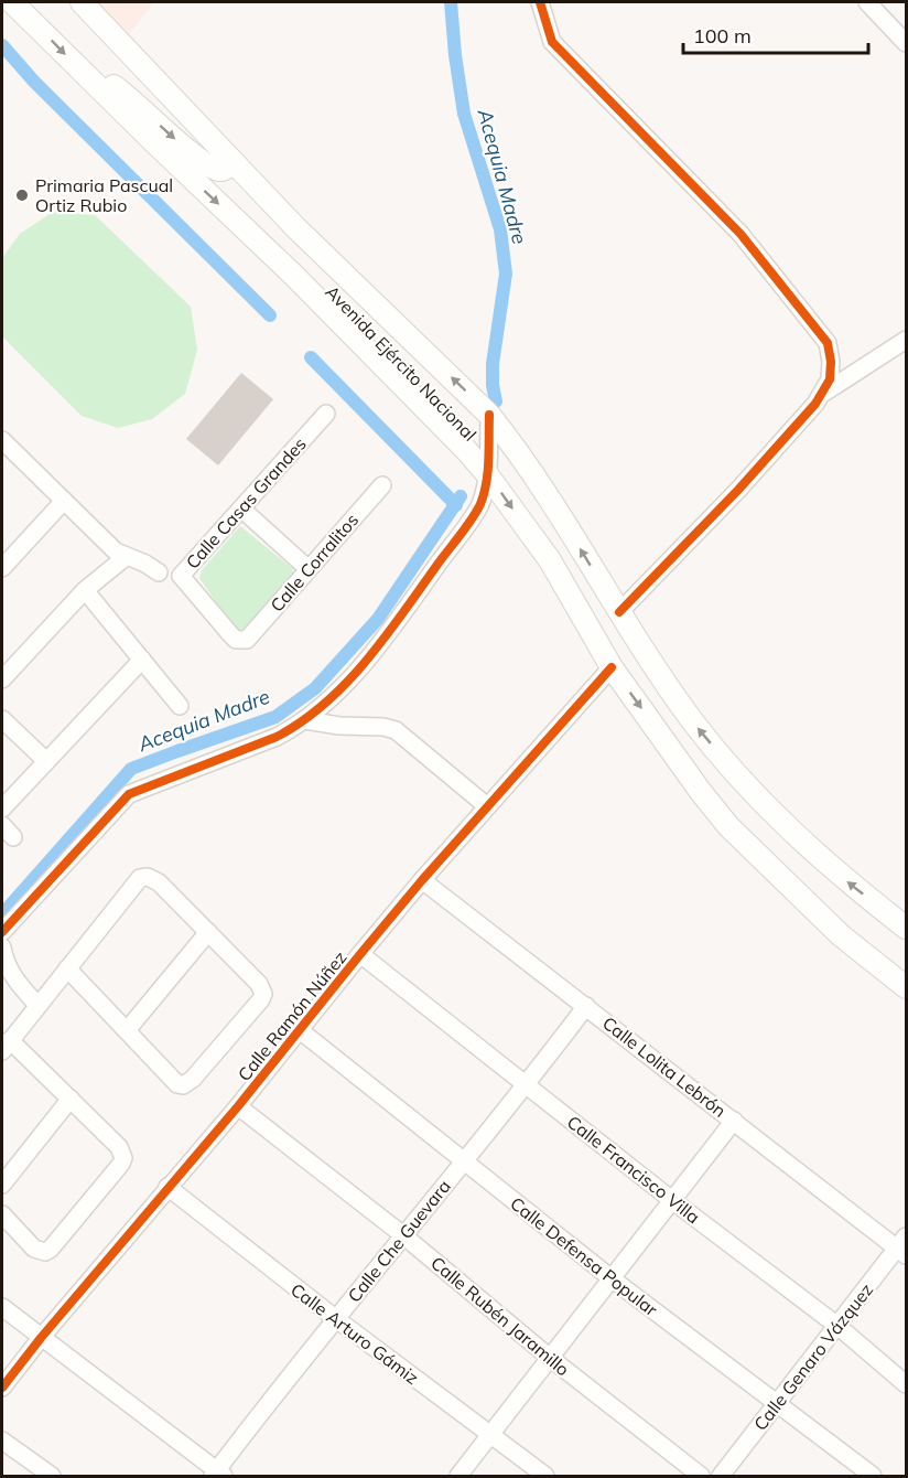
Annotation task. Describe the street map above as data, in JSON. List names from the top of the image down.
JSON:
{
  "streets": {
    "main road": ["Avenida Ejército Nacional"],
    "street": [
      "Calle Casas Grandes",
      "Calle Corralitos",
      "Calle Ramón Núñez",
      "Calle Lolita Lebrón",
      "Calle Francisco Villa",
      "Calle Che Guevara",
      "Calle Defensa Popular",
      "Calle Rubén Jaramillo",
      "Calle Arturo Gámiz",
      "Calle Genaro Vázquez"
    ]
  },
  "crossings": [
    ["Avenida Ejército Nacional", "Calle Ramón Núñez"],
    ["Calle Casas Grandes", "Calle Corralitos"],
    ["Calle Ramón Núñez", "Calle Lolita Lebrón"],
    ["Calle Ramón Núñez", "Calle Francisco Villa"],
    ["Calle Ramón Núñez", "Calle Defensa Popular"],
    ["Calle Ramón Núñez", "Calle Rubén Jaramillo"],
    ["Calle Ramón Núñez", "Calle Arturo Gámiz"],
    ["Calle Lolita Lebrón", "Calle Che Guevara"],
    ["Calle Lolita Lebrón", "Calle Genaro Vázquez"],
    ["Calle Francisco Villa", "Calle Che Guevara"],
    ["Calle Francisco Villa", "Calle Genaro Vázquez"],
    ["Calle Che Guevara", "Calle Defensa Popular"],
    ["Calle Che Guevara", "Calle Rubén Jaramillo"],
    ["Calle Che Guevara", "Calle Arturo Gámiz"],
    ["Calle Defensa Popular", "Calle Genaro Vázquez"]
  ],
  "water": ["Acequia Madre"],
  "places": ["Primaria Pascual Ortiz Rubio"],
  "scale_bar": "100 m"
}
